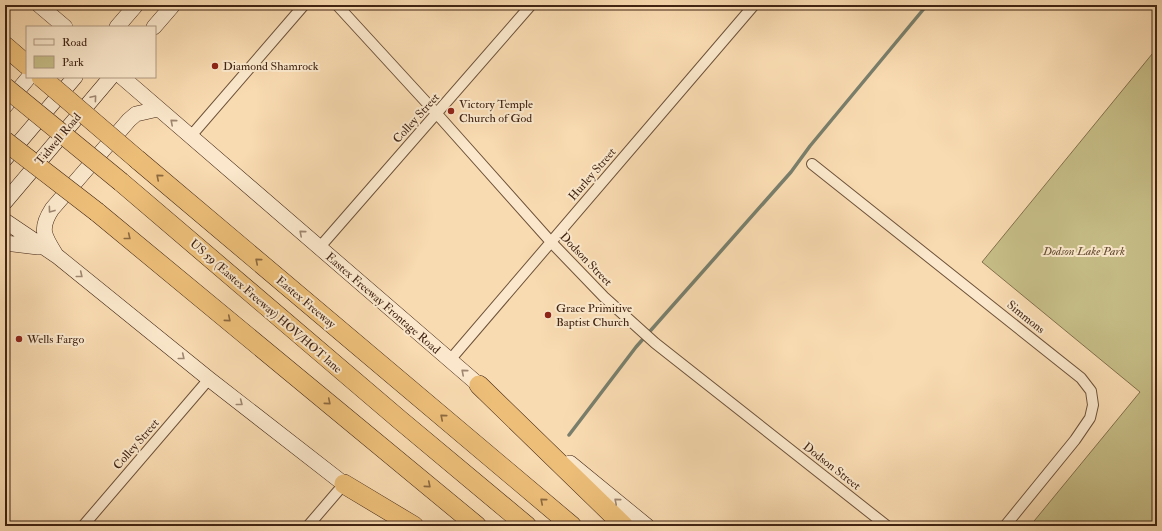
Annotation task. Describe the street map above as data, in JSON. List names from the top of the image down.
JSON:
{
  "streets": {
    "highway": ["Eastex Freeway", "US 59 (Eastex Freeway) HOV/HOT lane"],
    "main road": ["Tidwell Road", "Eastex Freeway Frontage Road"],
    "street": [
      "Colley Street",
      "Hurley Street",
      "Dodson Street",
      "Simmons"
    ]
  },
  "crossings": [
    ["Colley Street", "Dodson Street"],
    ["Colley Street", "Eastex Freeway Frontage Road"],
    ["Hurley Street", "Dodson Street"],
    ["Hurley Street", "Eastex Freeway Frontage Road"]
  ],
  "one_way": ["Eastex Freeway Frontage Road"],
  "parks": ["Dodson Lake Park"],
  "places": [
    "Diamond Shamrock",
    "Victory Temple Church of God",
    "Grace Primitive Baptist Church",
    "Wells Fargo"
  ],
  "legend": ["Road", "Park"]
}
